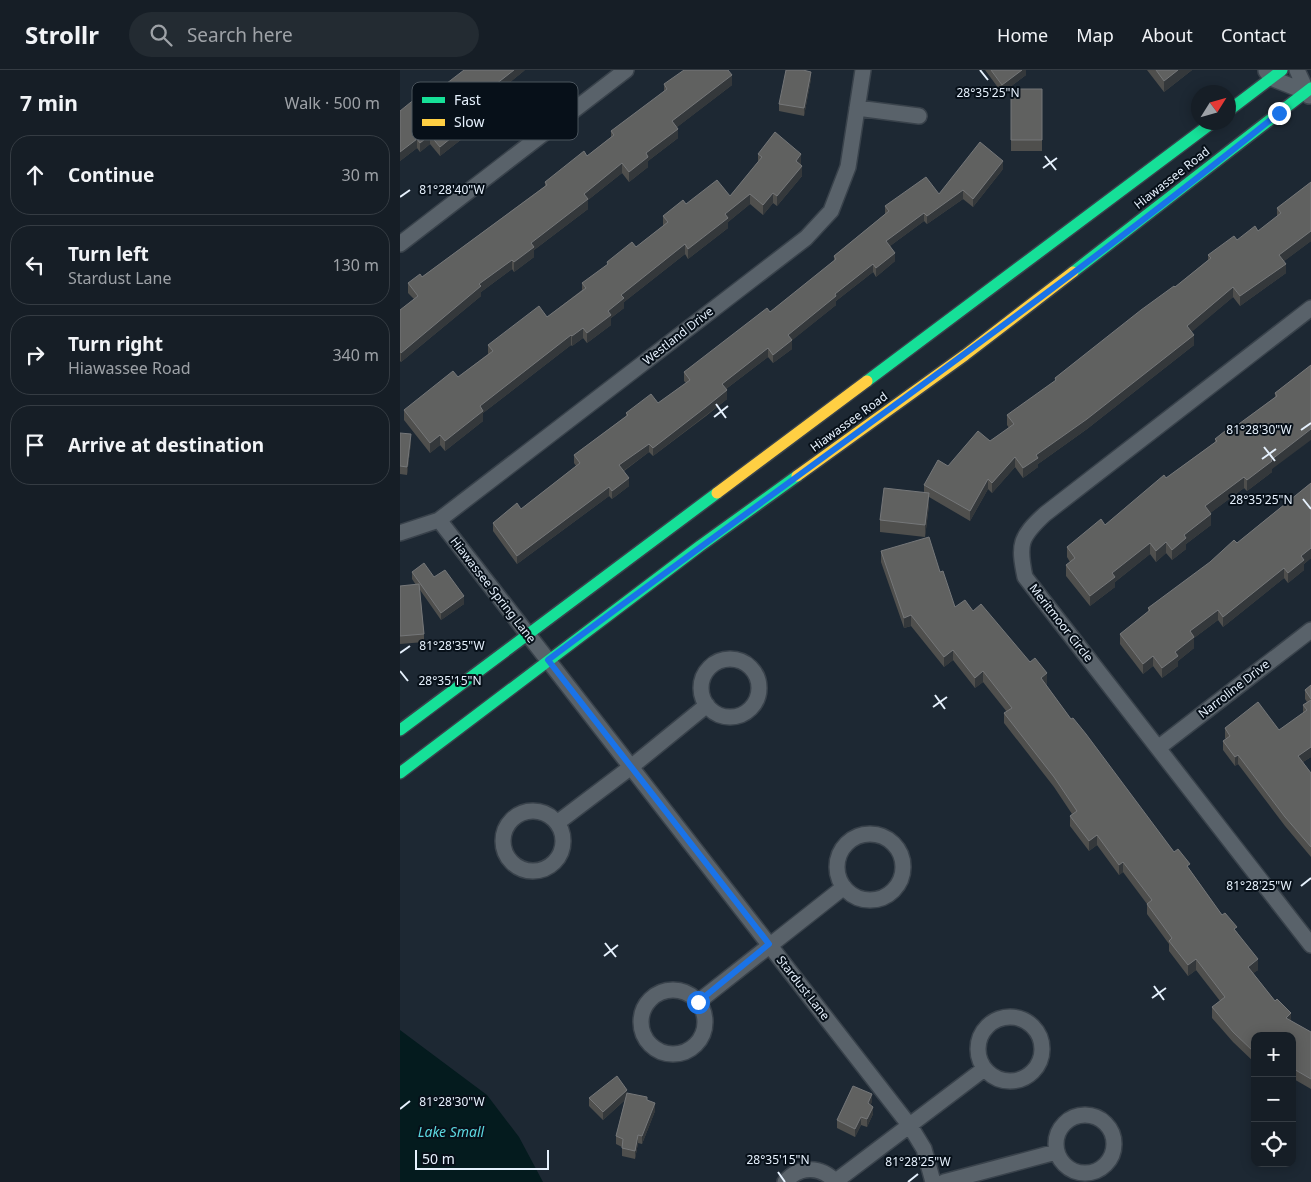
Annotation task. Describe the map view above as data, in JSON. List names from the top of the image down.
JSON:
{
  "streets": {
    "street": [
      "Hiawassee Road",
      "Westland Drive",
      "Hiawassee Spring Lane",
      "Meritmoor Circle",
      "Narroline Drive",
      "Stardust Lane"
    ]
  },
  "crossings": [
    ["Hiawassee Road", "Hiawassee Spring Lane"],
    ["Hiawassee Road", "Stardust Lane"],
    ["Westland Drive", "Hiawassee Spring Lane"],
    ["Hiawassee Spring Lane", "Stardust Lane"],
    ["Meritmoor Circle", "Narroline Drive"]
  ],
  "water": ["Lake Small"],
  "legend": ["Fast", "Slow"],
  "scale_bar": "50 m",
  "north": "top right",
  "page": {
    "header": "Strollr",
    "search": "Search here",
    "nav": [
      "Home",
      "Map",
      "About",
      "Contact"
    ],
    "heading": ["7 min", "Walk · 500 m"],
    "list": [
      ["Continue", "30 m"],
      ["Turn left", "Stardust Lane", "130 m"],
      ["Turn right", "Hiawassee Road", "340 m"],
      "Arrive at destination"
    ],
    "map_buttons": ["+", "−"],
    "scale": "50 m"
  },
  "coordinates": [
    "28°35'25\"N",
    "81°28'40\"W",
    "81°28'30\"W",
    "81°28'35\"W",
    "28°35'15\"N",
    "81°28'25\"W"
  ]
}
